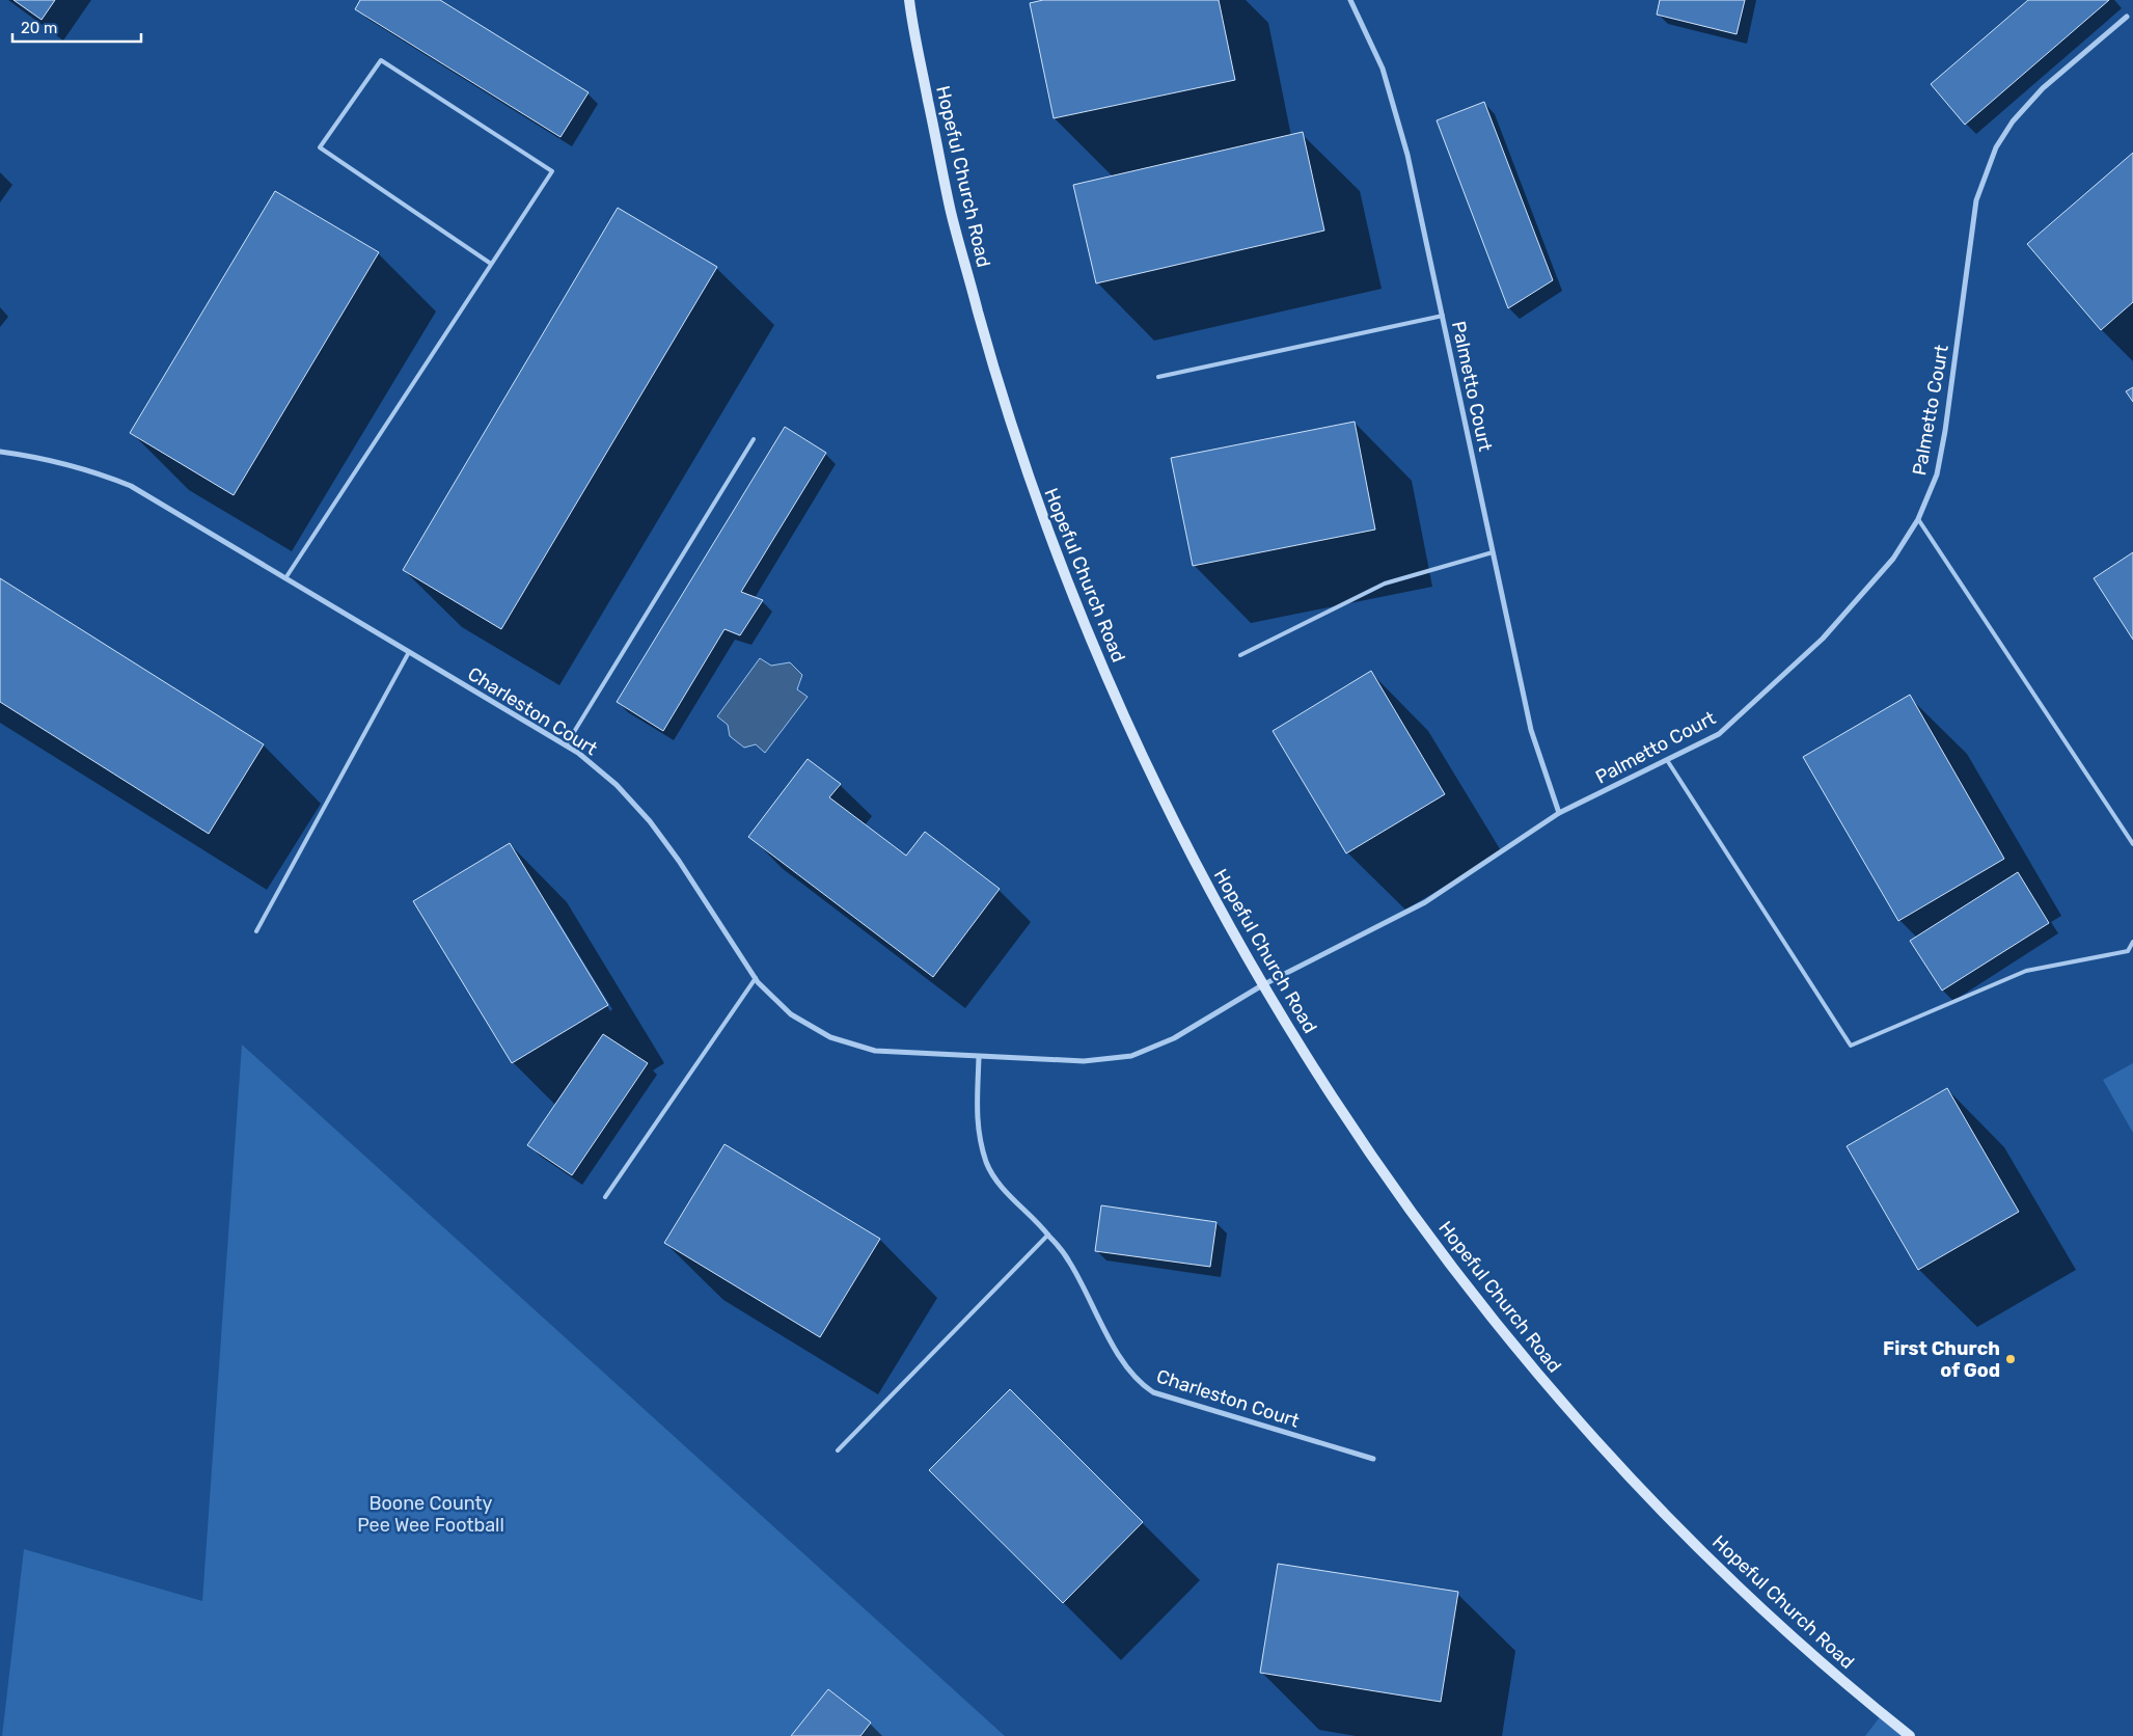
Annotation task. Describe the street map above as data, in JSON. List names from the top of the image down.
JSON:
{
  "streets": {
    "main road": ["Hopeful Church Road"],
    "street": ["Palmetto Court", "Charleston Court"]
  },
  "crossings": [
    ["Hopeful Church Road", "Palmetto Court"],
    ["Hopeful Church Road", "Charleston Court"],
    ["Palmetto Court", "Charleston Court"]
  ],
  "parks": ["Boone County Pee Wee Football"],
  "places": ["First Church of God"],
  "scale_bar": "20 m"
}
